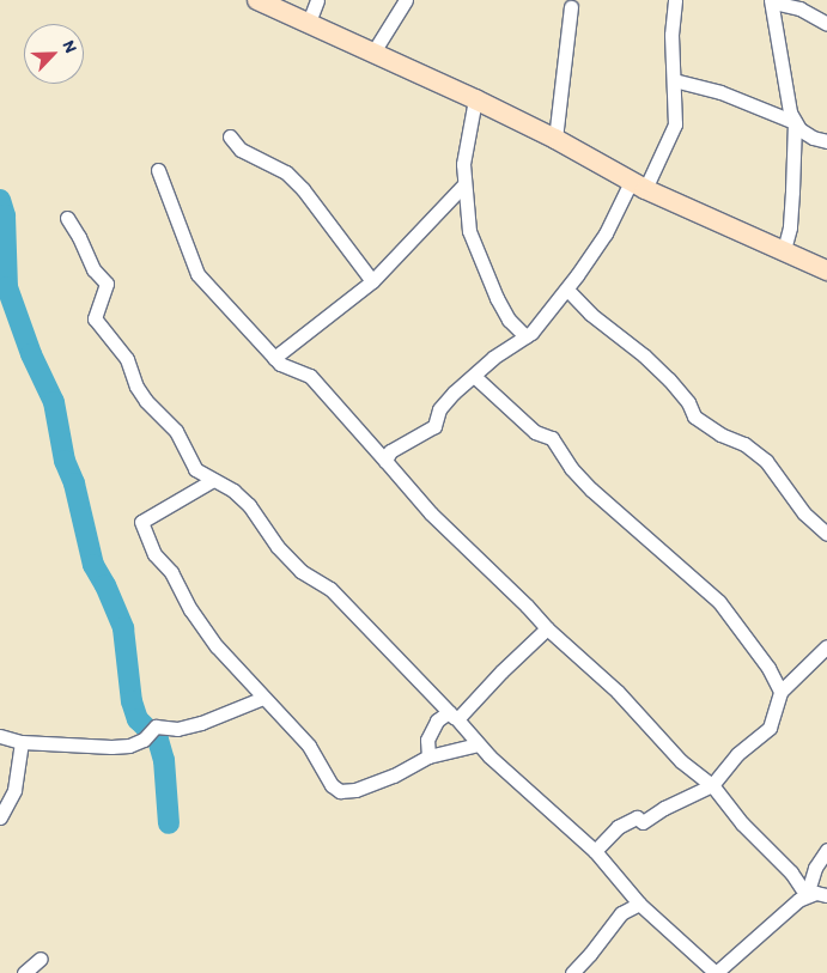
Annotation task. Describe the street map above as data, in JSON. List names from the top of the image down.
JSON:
{
  "north": "top right"
}
